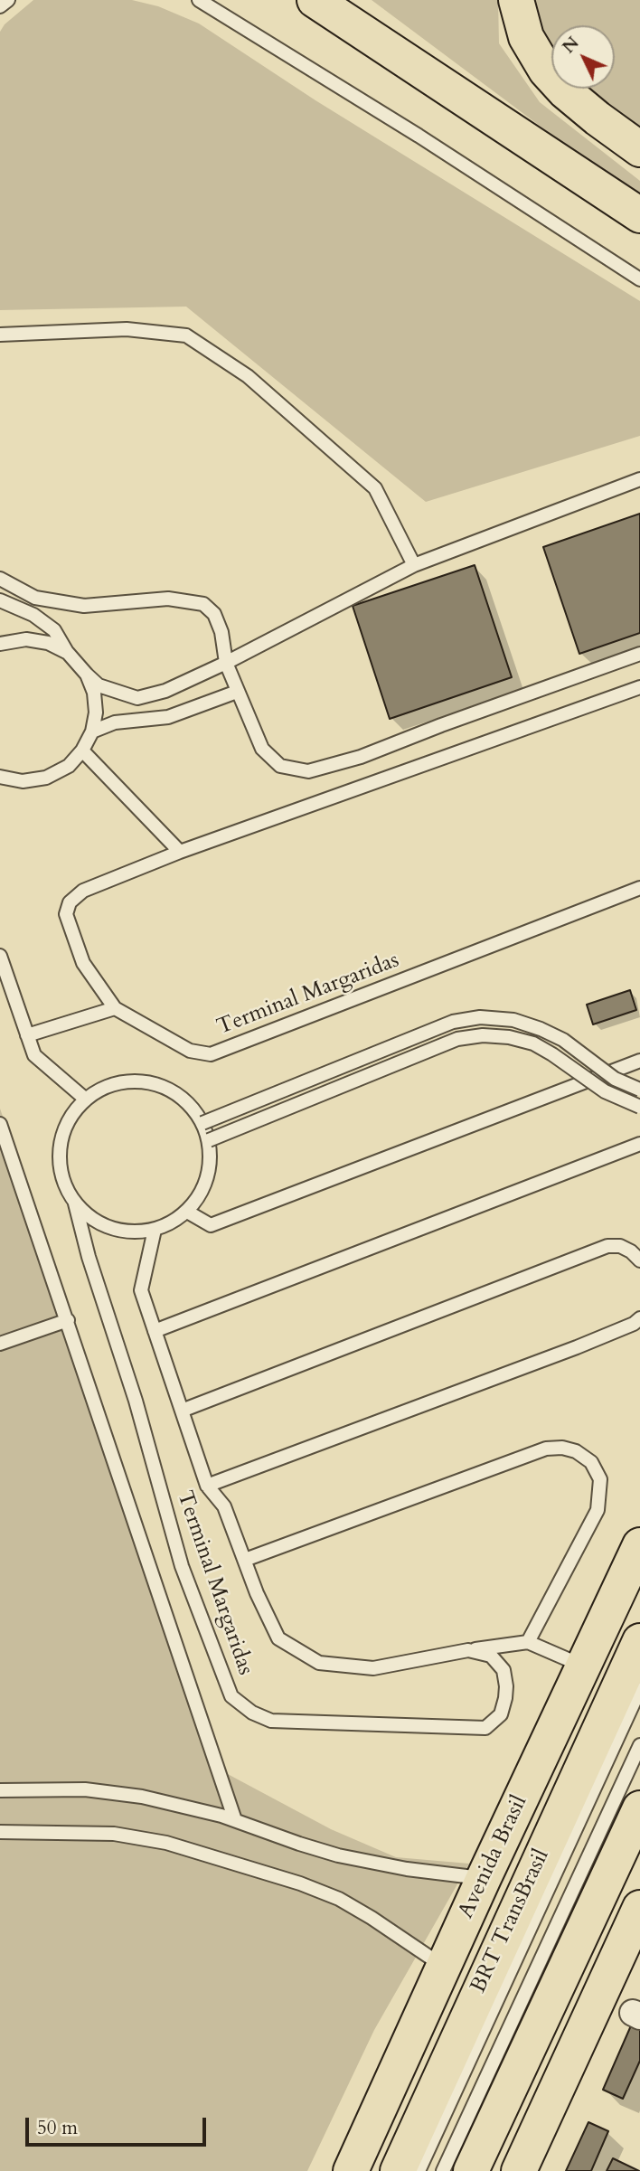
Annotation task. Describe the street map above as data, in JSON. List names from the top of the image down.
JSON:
{
  "streets": {
    "highway": ["Avenida Brasil"],
    "lane": ["Terminal Margaridas", "BRT TransBrasil"]
  },
  "scale_bar": "50 m",
  "north": "top left"
}
